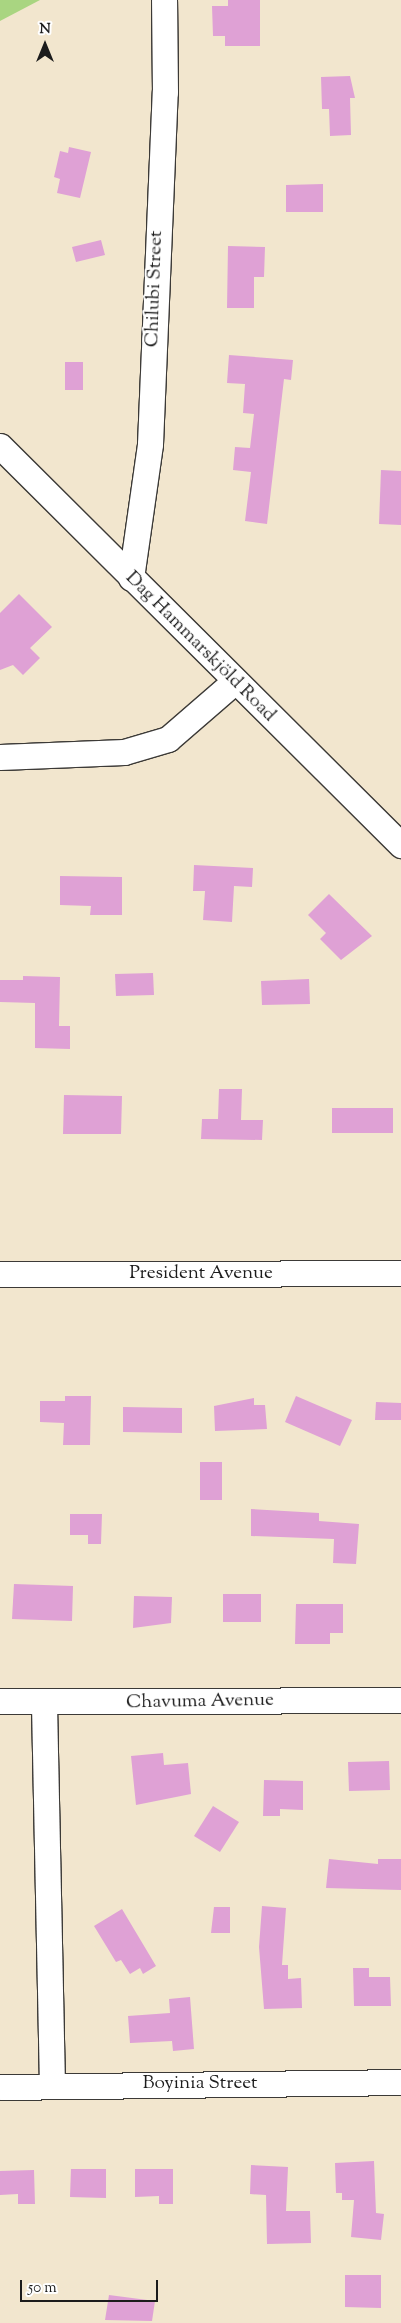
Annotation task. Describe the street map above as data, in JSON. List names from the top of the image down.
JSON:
{
  "streets": {
    "street": [
      "Chilubi Street",
      "Dag Hammarskjöld Road",
      "President Avenue",
      "Chavuma Avenue",
      "Boyinia Street"
    ]
  },
  "crossings": [
    ["Chilubi Street", "Dag Hammarskjöld Road"]
  ],
  "scale_bar": "50 m",
  "north": "top"
}
